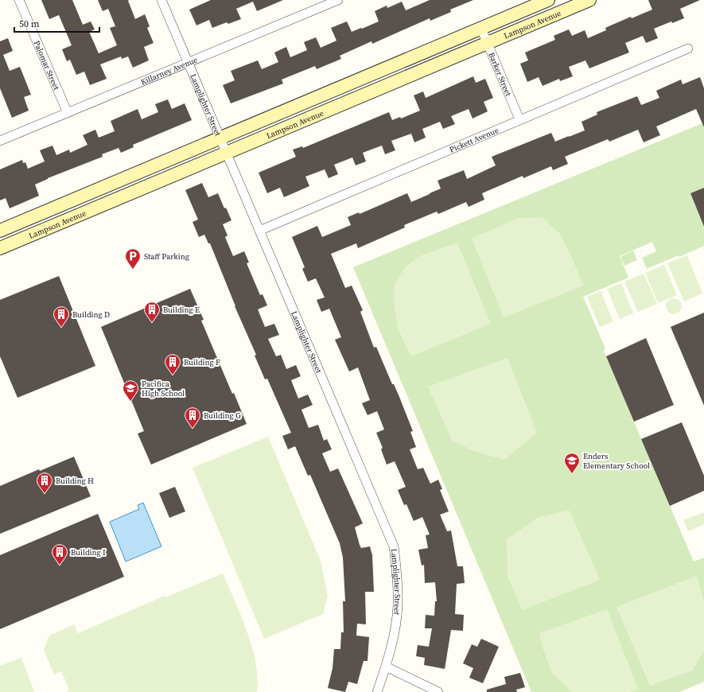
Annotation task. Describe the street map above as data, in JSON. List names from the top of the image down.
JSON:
{
  "streets": {
    "main road": ["Lampson Avenue"],
    "street": [
      "Palomar Street",
      "Killarney Avenue",
      "Barker Street",
      "Lamplighter Street",
      "Pickett Avenue"
    ]
  },
  "crossings": [
    ["Lampson Avenue", "Barker Street"],
    ["Lampson Avenue", "Lamplighter Street"],
    ["Palomar Street", "Killarney Avenue"],
    ["Killarney Avenue", "Lamplighter Street"],
    ["Barker Street", "Pickett Avenue"],
    ["Lamplighter Street", "Pickett Avenue"]
  ],
  "places": {
    "parking": ["Staff Parking"],
    "building": [
      "Building E",
      "Building D",
      "Building F",
      "Building G",
      "Building H",
      "Building I"
    ],
    "school or university": ["Pacifica High School", "Enders Elementary School"]
  },
  "scale_bar": "50 m"
}
